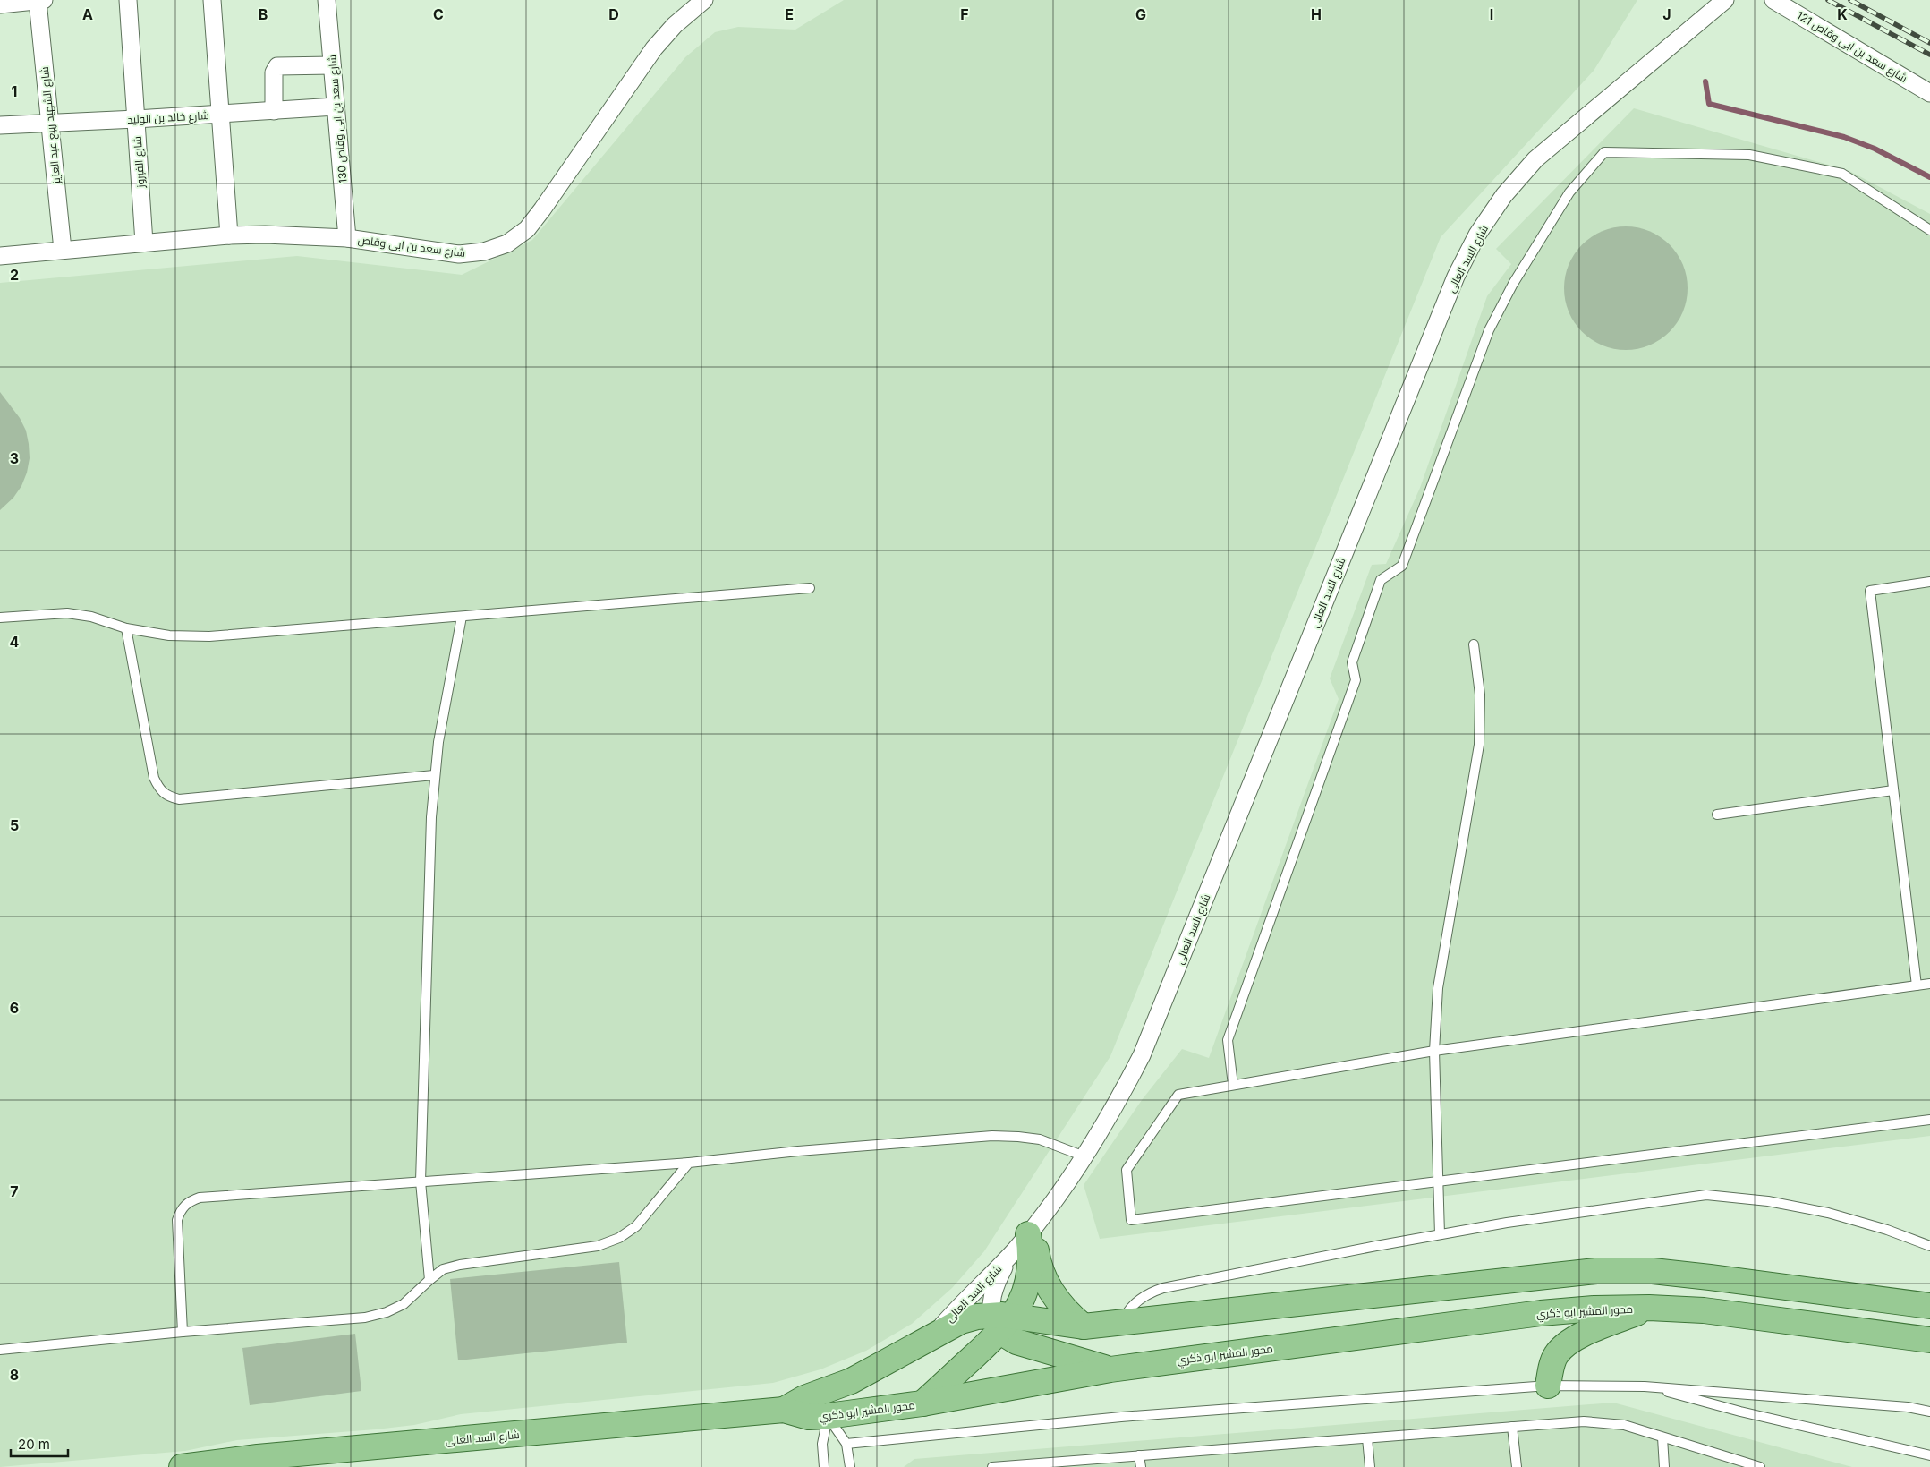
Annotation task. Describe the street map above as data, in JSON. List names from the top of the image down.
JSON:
{
  "streets": {
    "main road": ["شارع السد العالى", "محور المشير ابو ذكري"],
    "street": [
      "شارع سعد بن ابى وقاص 121",
      "شارع خالد بن الوليد",
      "شارع سعد بن ابى وقاص 130",
      "شارع الشهيد ربيع عبد العزيز",
      "شارع الفيروز",
      "شارع سعد بن ابى وقاص"
    ]
  },
  "crossings": [
    ["شارع خالد بن الوليد", "شارع سعد بن ابى وقاص 130"],
    ["شارع خالد بن الوليد", "شارع الشهيد ربيع عبد العزيز"],
    ["شارع خالد بن الوليد", "شارع الفيروز"],
    ["شارع سعد بن ابى وقاص 130", "شارع سعد بن ابى وقاص"],
    ["شارع الشهيد ربيع عبد العزيز", "شارع سعد بن ابى وقاص"],
    ["شارع الفيروز", "شارع سعد بن ابى وقاص"],
    ["شارع السد العالى", "محور المشير ابو ذكري"]
  ],
  "scale_bar": "20 m",
  "grid": {
    "columns": [
      "A",
      "B",
      "C",
      "D",
      "E",
      "F",
      "G",
      "H",
      "I",
      "J",
      "K"
    ],
    "rows": [
      "1",
      "2",
      "3",
      "4",
      "5",
      "6",
      "7",
      "8"
    ]
  }
}
